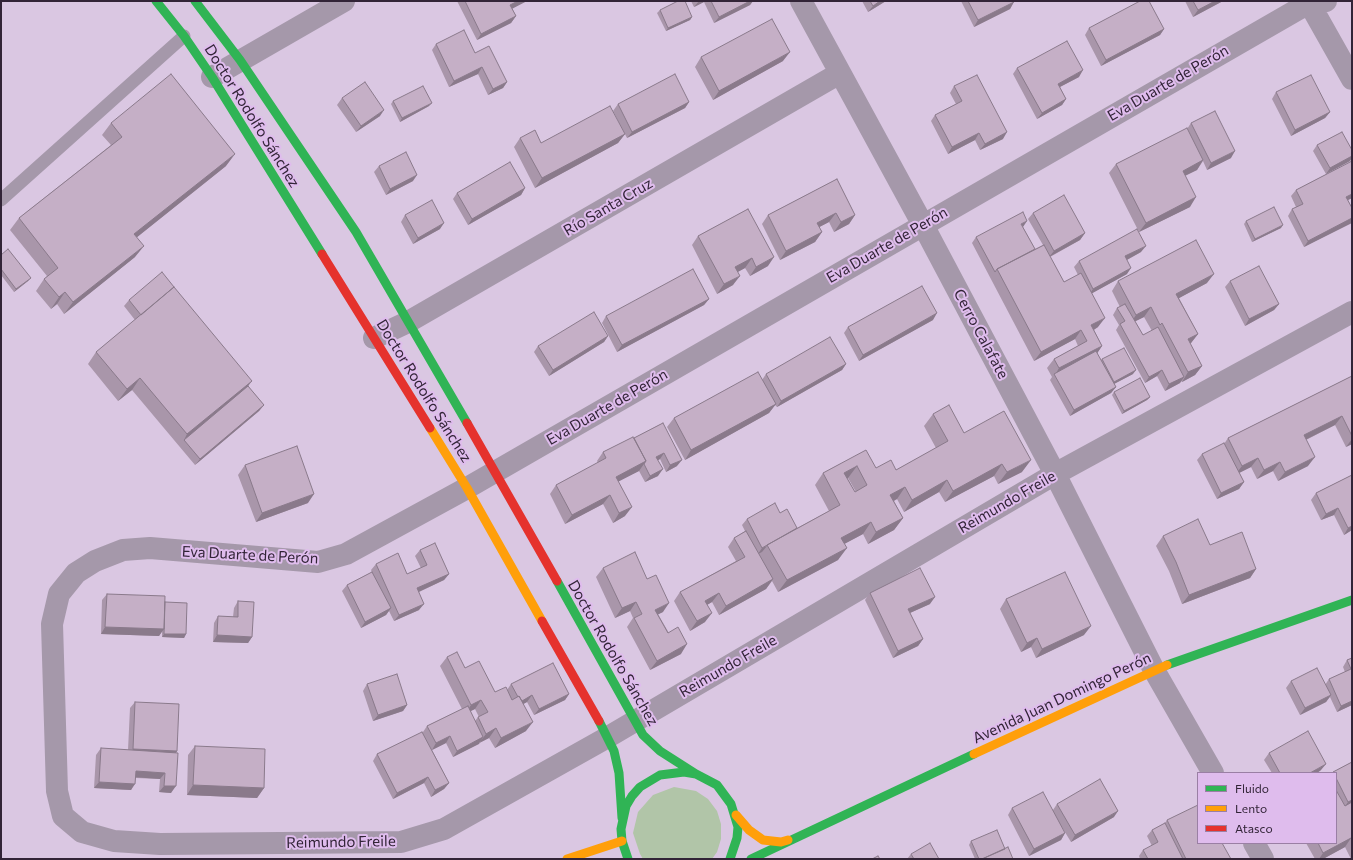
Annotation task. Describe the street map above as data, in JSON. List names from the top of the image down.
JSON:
{
  "streets": {
    "street": [
      "Eva Duarte de Perón",
      "Doctor Rodolfo Sánchez",
      "Río Santa Cruz",
      "Cerro Calafate",
      "Reimundo Freile",
      "Avenida Juan Domingo Perón"
    ]
  },
  "crossings": [
    ["Eva Duarte de Perón", "Doctor Rodolfo Sánchez"],
    ["Eva Duarte de Perón", "Cerro Calafate"],
    ["Eva Duarte de Perón", "Reimundo Freile"],
    ["Doctor Rodolfo Sánchez", "Río Santa Cruz"],
    ["Doctor Rodolfo Sánchez", "Reimundo Freile"],
    ["Doctor Rodolfo Sánchez", "Avenida Juan Domingo Perón"],
    ["Río Santa Cruz", "Cerro Calafate"],
    ["Cerro Calafate", "Reimundo Freile"],
    ["Cerro Calafate", "Avenida Juan Domingo Perón"]
  ],
  "legend": ["Fluido", "Lento", "Atasco"]
}
